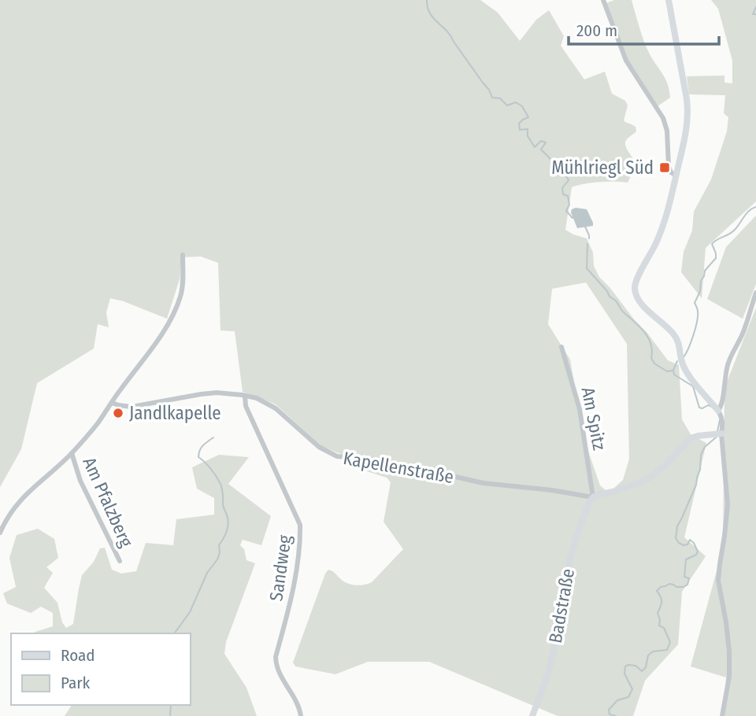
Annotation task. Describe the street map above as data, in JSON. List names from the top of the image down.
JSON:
{
  "streets": {
    "street": [
      "Am Spitz",
      "Kapellenstraße",
      "Am Pfalzberg",
      "Sandweg",
      "Badstraße"
    ]
  },
  "crossings": [
    ["Am Spitz", "Kapellenstraße"],
    ["Am Spitz", "Badstraße"],
    ["Kapellenstraße", "Am Pfalzberg"],
    ["Kapellenstraße", "Sandweg"],
    ["Kapellenstraße", "Badstraße"]
  ],
  "places": {
    "transit": ["Mühlriegl Süd"],
    "other": ["Jandlkapelle"]
  },
  "legend": ["Road", "Park"],
  "scale_bar": "200 m"
}
